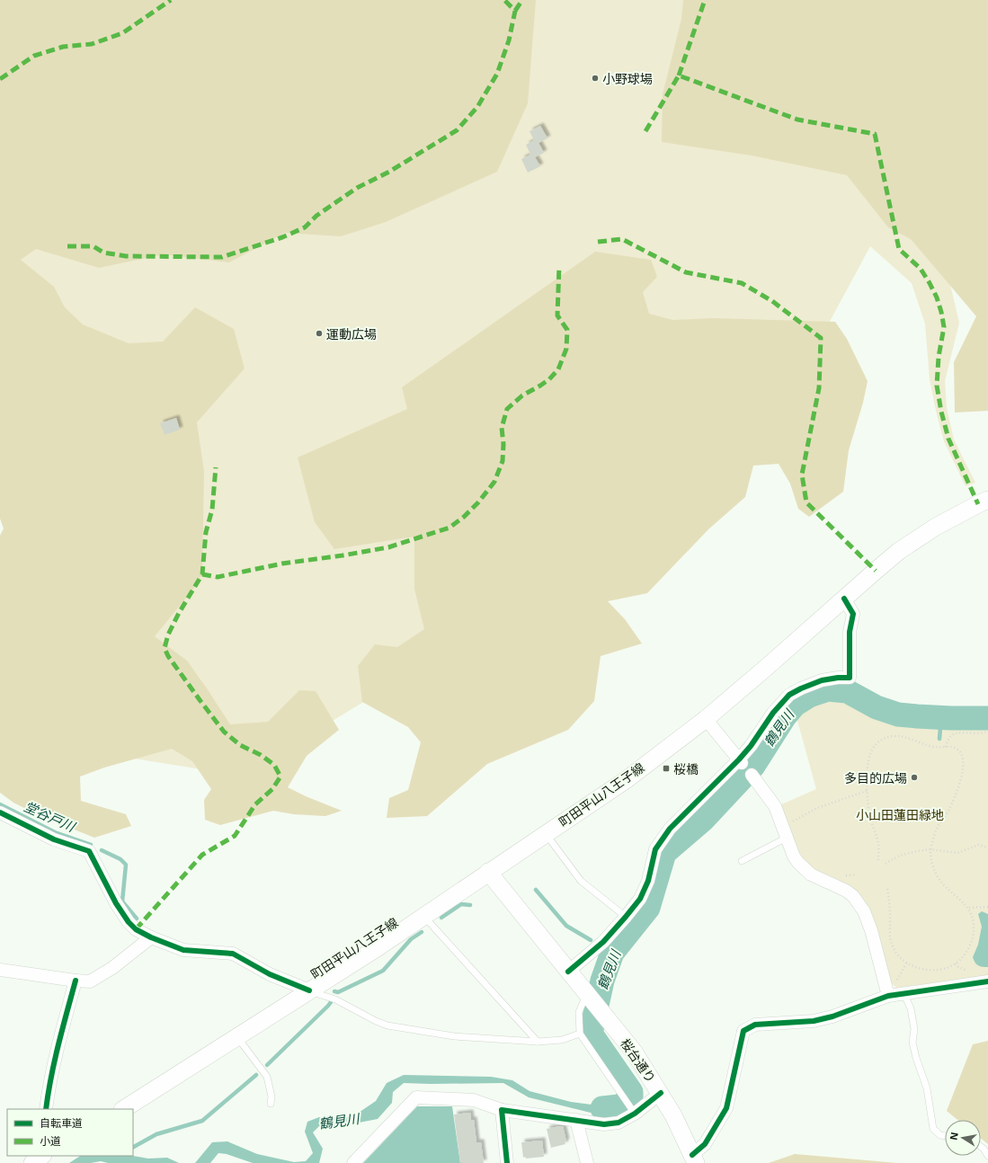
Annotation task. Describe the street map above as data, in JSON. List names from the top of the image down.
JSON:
{
  "streets": {
    "main road": ["町田平山八王子線", "桜台通り"]
  },
  "water": ["鶴見川", "堂谷戸川"],
  "parks": ["小山田蓮田緑地"],
  "places": {
    "other": ["小野球場", "運動広場", "多目的広場"],
    "transit": ["桜橋"]
  },
  "legend": ["自転車道", "小道"],
  "north": "left"
}
